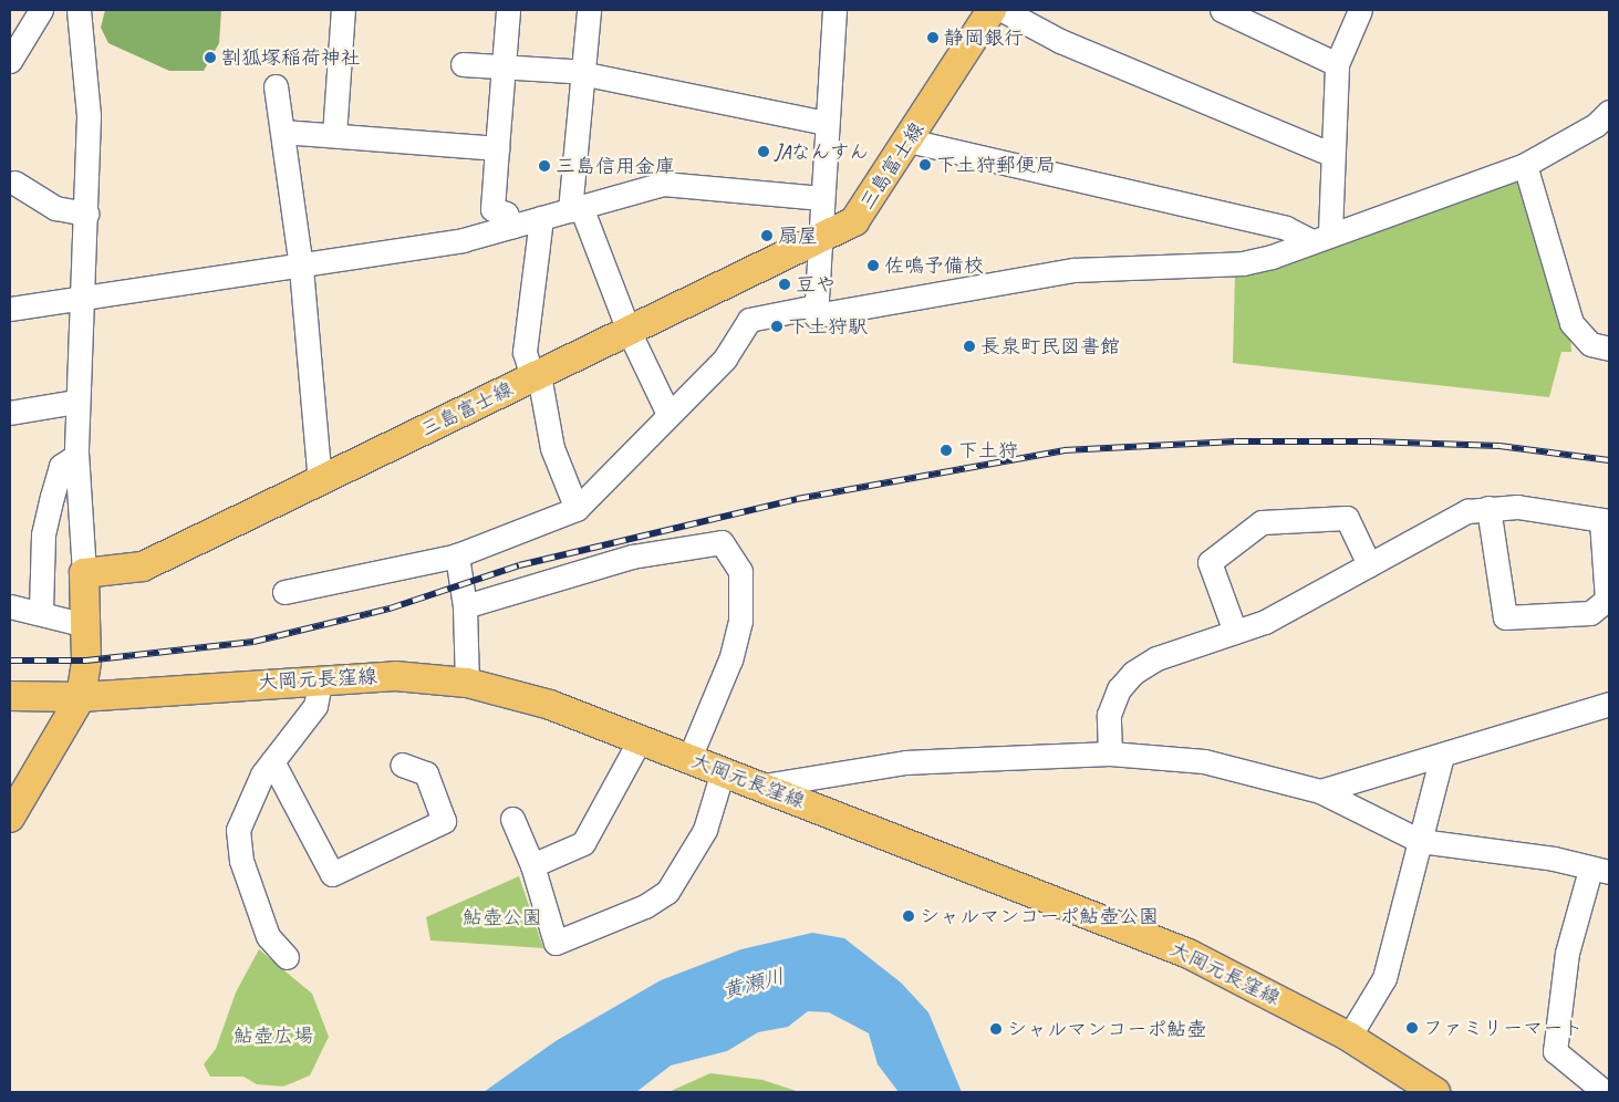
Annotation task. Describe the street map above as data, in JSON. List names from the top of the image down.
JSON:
{
  "streets": {
    "main road": ["三島富士線", "大岡元長窪線"]
  },
  "water": ["黄瀬川"],
  "parks": ["鮎壺公園", "鮎壺広場"],
  "places": [
    "静岡銀行",
    "割狐塚稲荷神社",
    "JAなんすん",
    "下土狩郵便局",
    "三島信用金庫",
    "扇屋",
    "佐鳴予備校",
    "豆や",
    "下土狩駅",
    "長泉町民図書館",
    "下土狩",
    "シャルマンコーポ鮎壺公園",
    "ファミリーマート",
    "シャルマンコーポ鮎壺"
  ]
}
